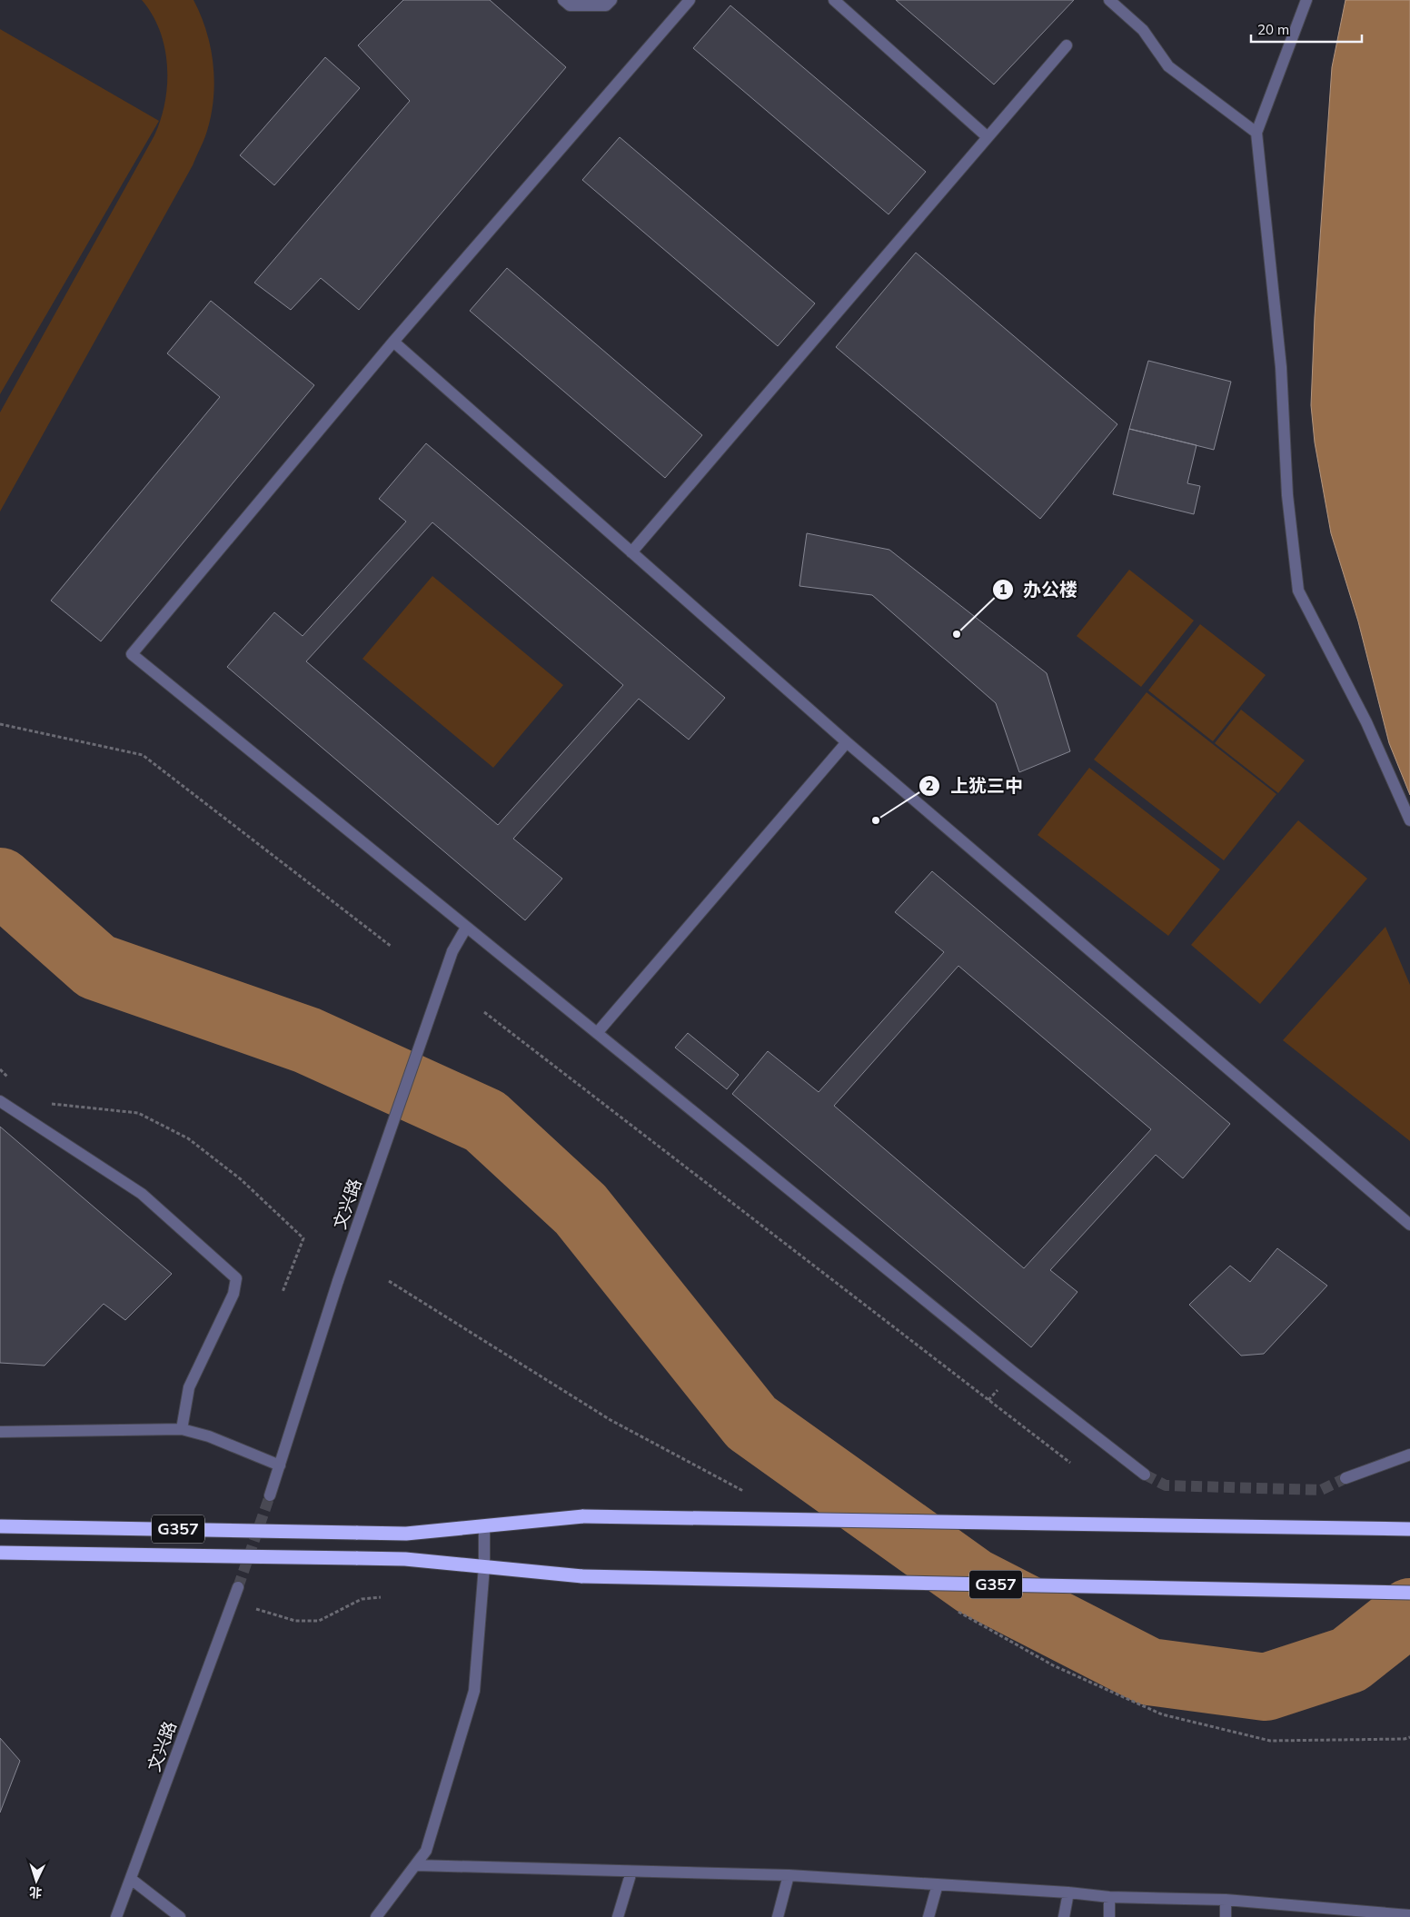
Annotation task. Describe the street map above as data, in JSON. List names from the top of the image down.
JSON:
{
  "streets": {
    "highway": ["G357"],
    "street": ["文兴路"]
  },
  "places": ["办公楼", "上犹三中"],
  "scale_bar": "20 m",
  "north": "bottom"
}
